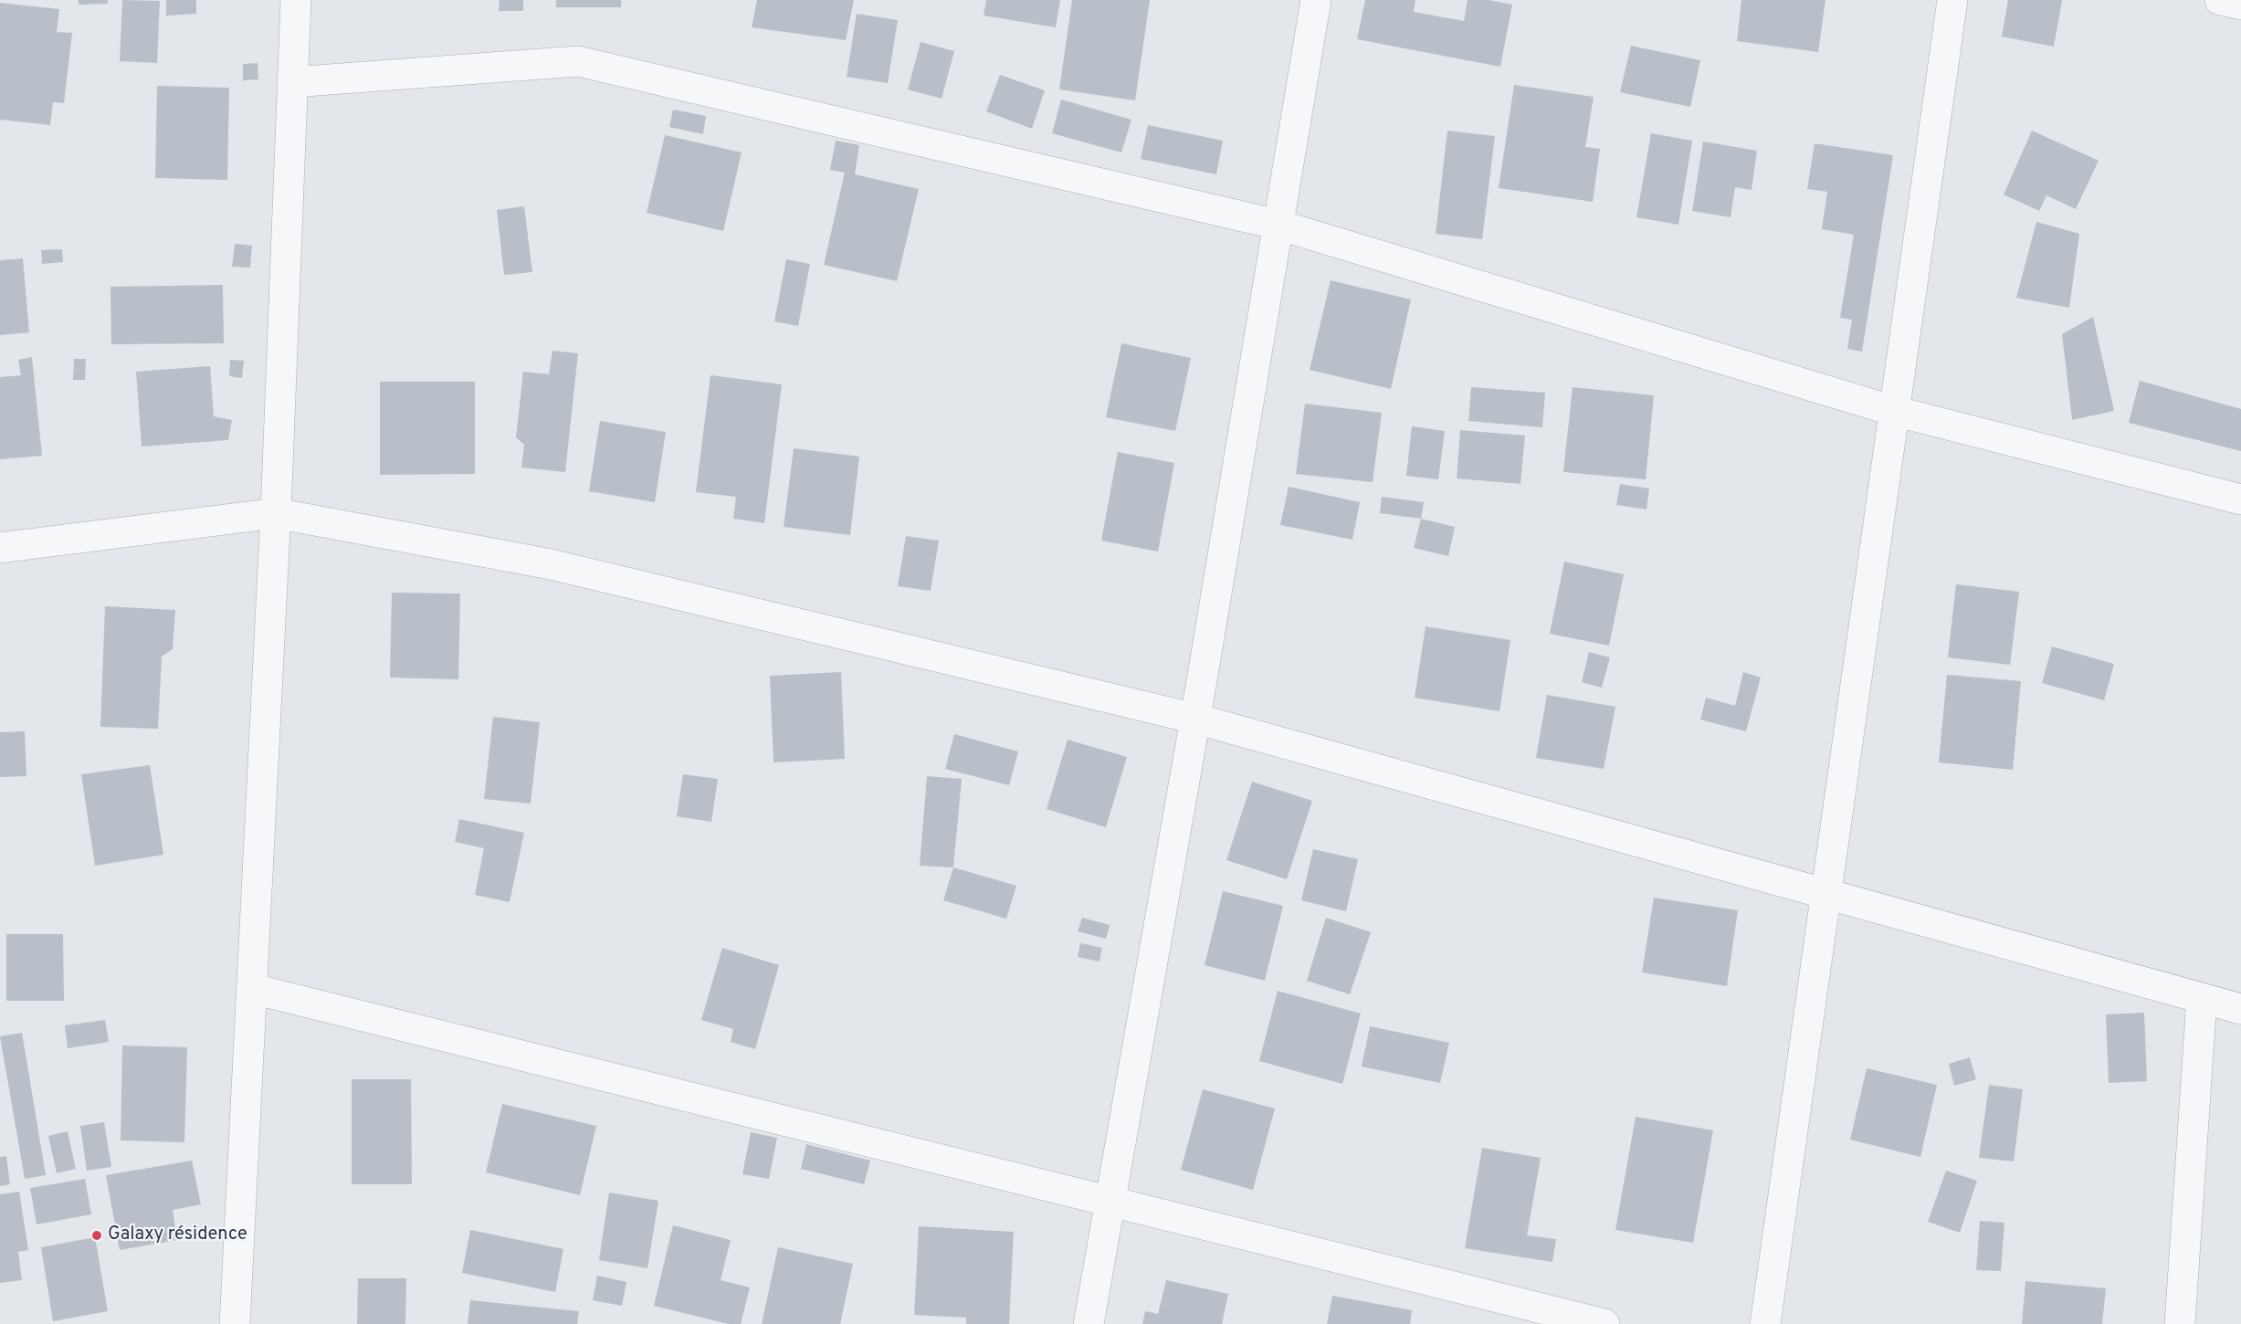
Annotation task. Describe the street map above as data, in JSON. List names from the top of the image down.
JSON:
{
  "places": ["Galaxy résidence"]
}
